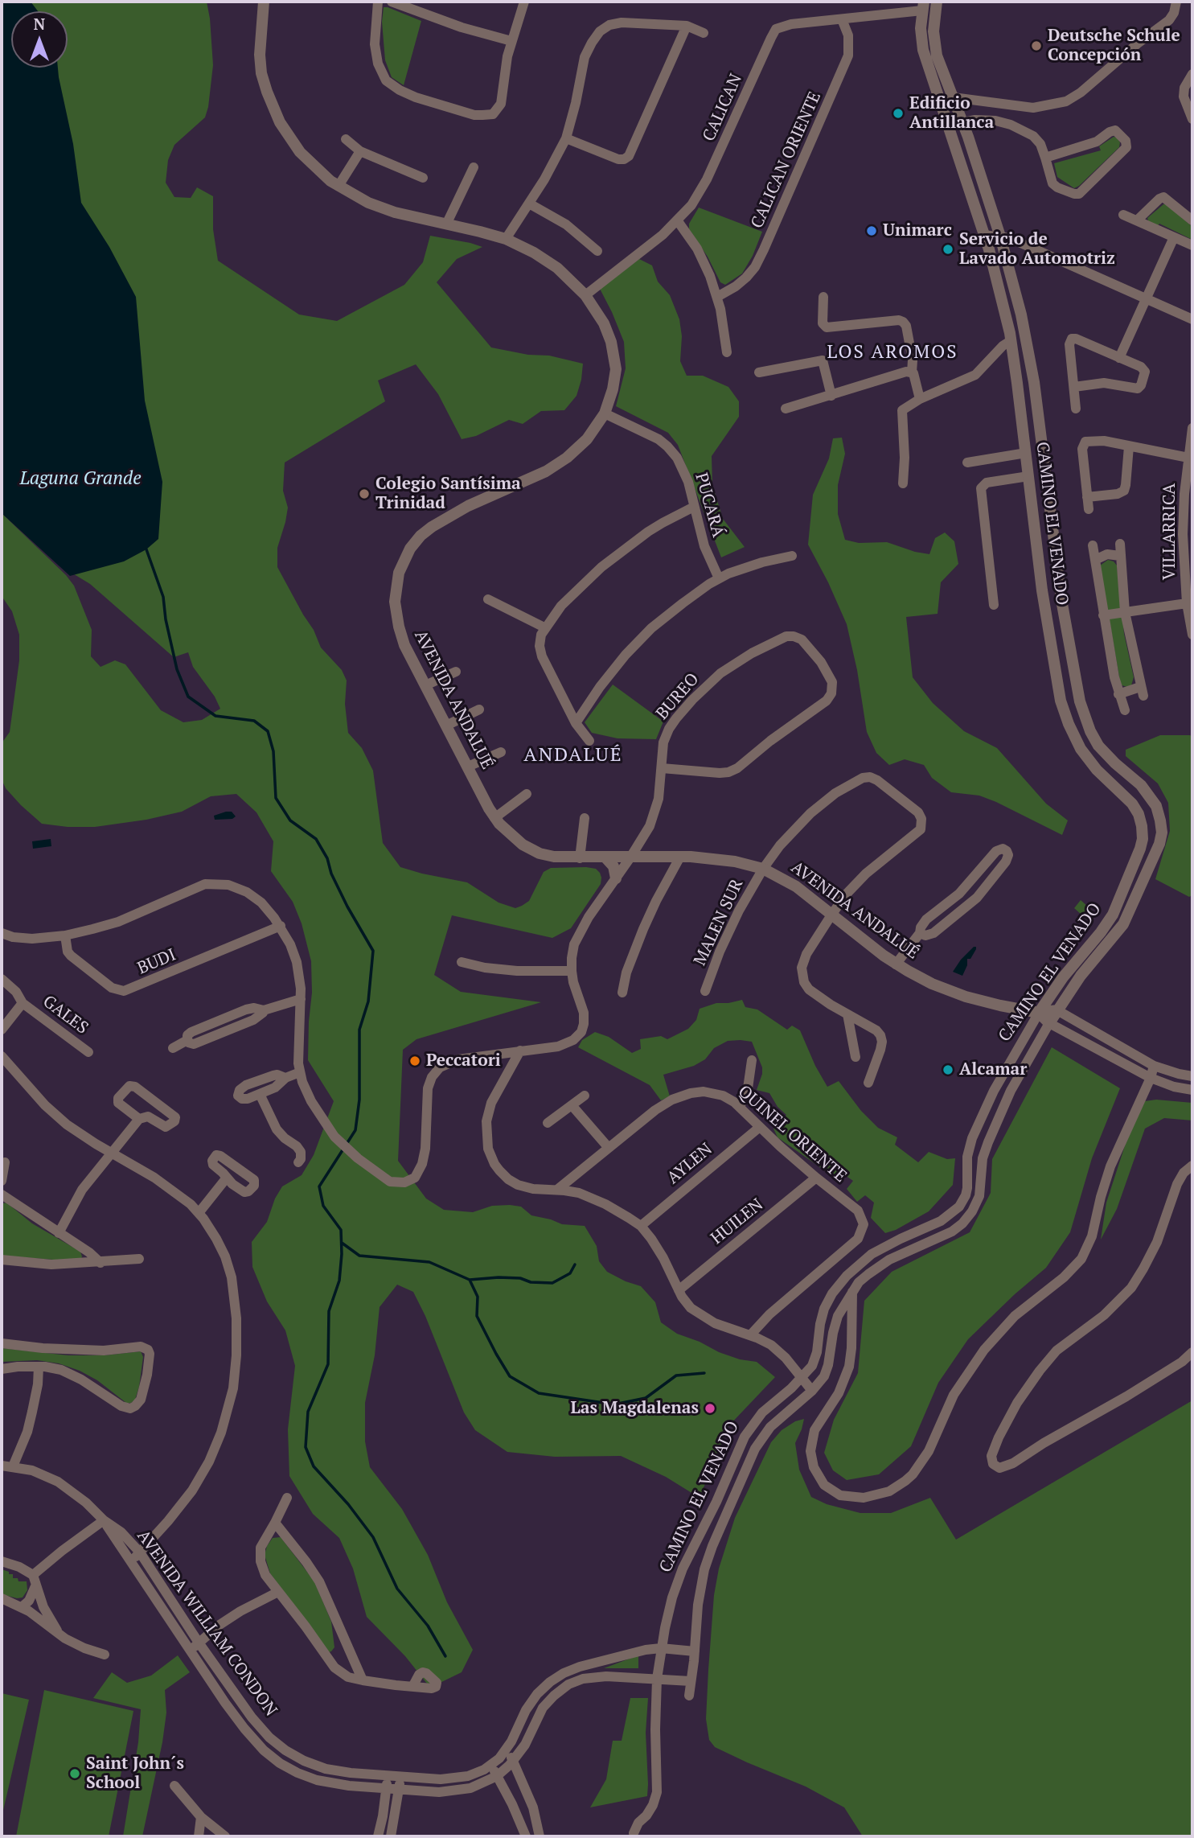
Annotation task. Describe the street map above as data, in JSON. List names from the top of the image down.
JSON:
{
  "streets": {
    "street": [
      "CALICAN",
      "CALICAN ORIENTE",
      "PUCARÁ",
      "CAMINO EL VENADO",
      "VILLARRICA",
      "BUREO",
      "AVENIDA ANDALUÉ",
      "MALEN SUR",
      "BUDI",
      "GALES",
      "QUINEL ORIENTE",
      "AYLEN",
      "HUILEN",
      "AVENIDA WILLIAM CONDON"
    ]
  },
  "crossings": [
    ["CALICAN", "CALICAN ORIENTE"],
    ["CALICAN", "CAMINO EL VENADO"],
    ["CALICAN", "AVENIDA ANDALUÉ"],
    ["PUCARÁ", "AVENIDA ANDALUÉ"],
    ["CAMINO EL VENADO", "AVENIDA ANDALUÉ"],
    ["CAMINO EL VENADO", "AVENIDA WILLIAM CONDON"],
    ["BUREO", "AVENIDA ANDALUÉ"],
    ["AVENIDA ANDALUÉ", "MALEN SUR"],
    ["QUINEL ORIENTE", "AYLEN"],
    ["QUINEL ORIENTE", "HUILEN"]
  ],
  "districts": ["LOS AROMOS", "ANDALUÉ"],
  "water": ["Laguna Grande"],
  "places": [
    "Deutsche Schule Concepción",
    "Edificio Antillanca",
    "Unimarc",
    "Servicio de Lavado Automotriz",
    "Colegio Santísima Trinidad",
    "Peccatori",
    "Alcamar",
    "Las Magdalenas",
    "Saint John´s School"
  ],
  "north": "top"
}
